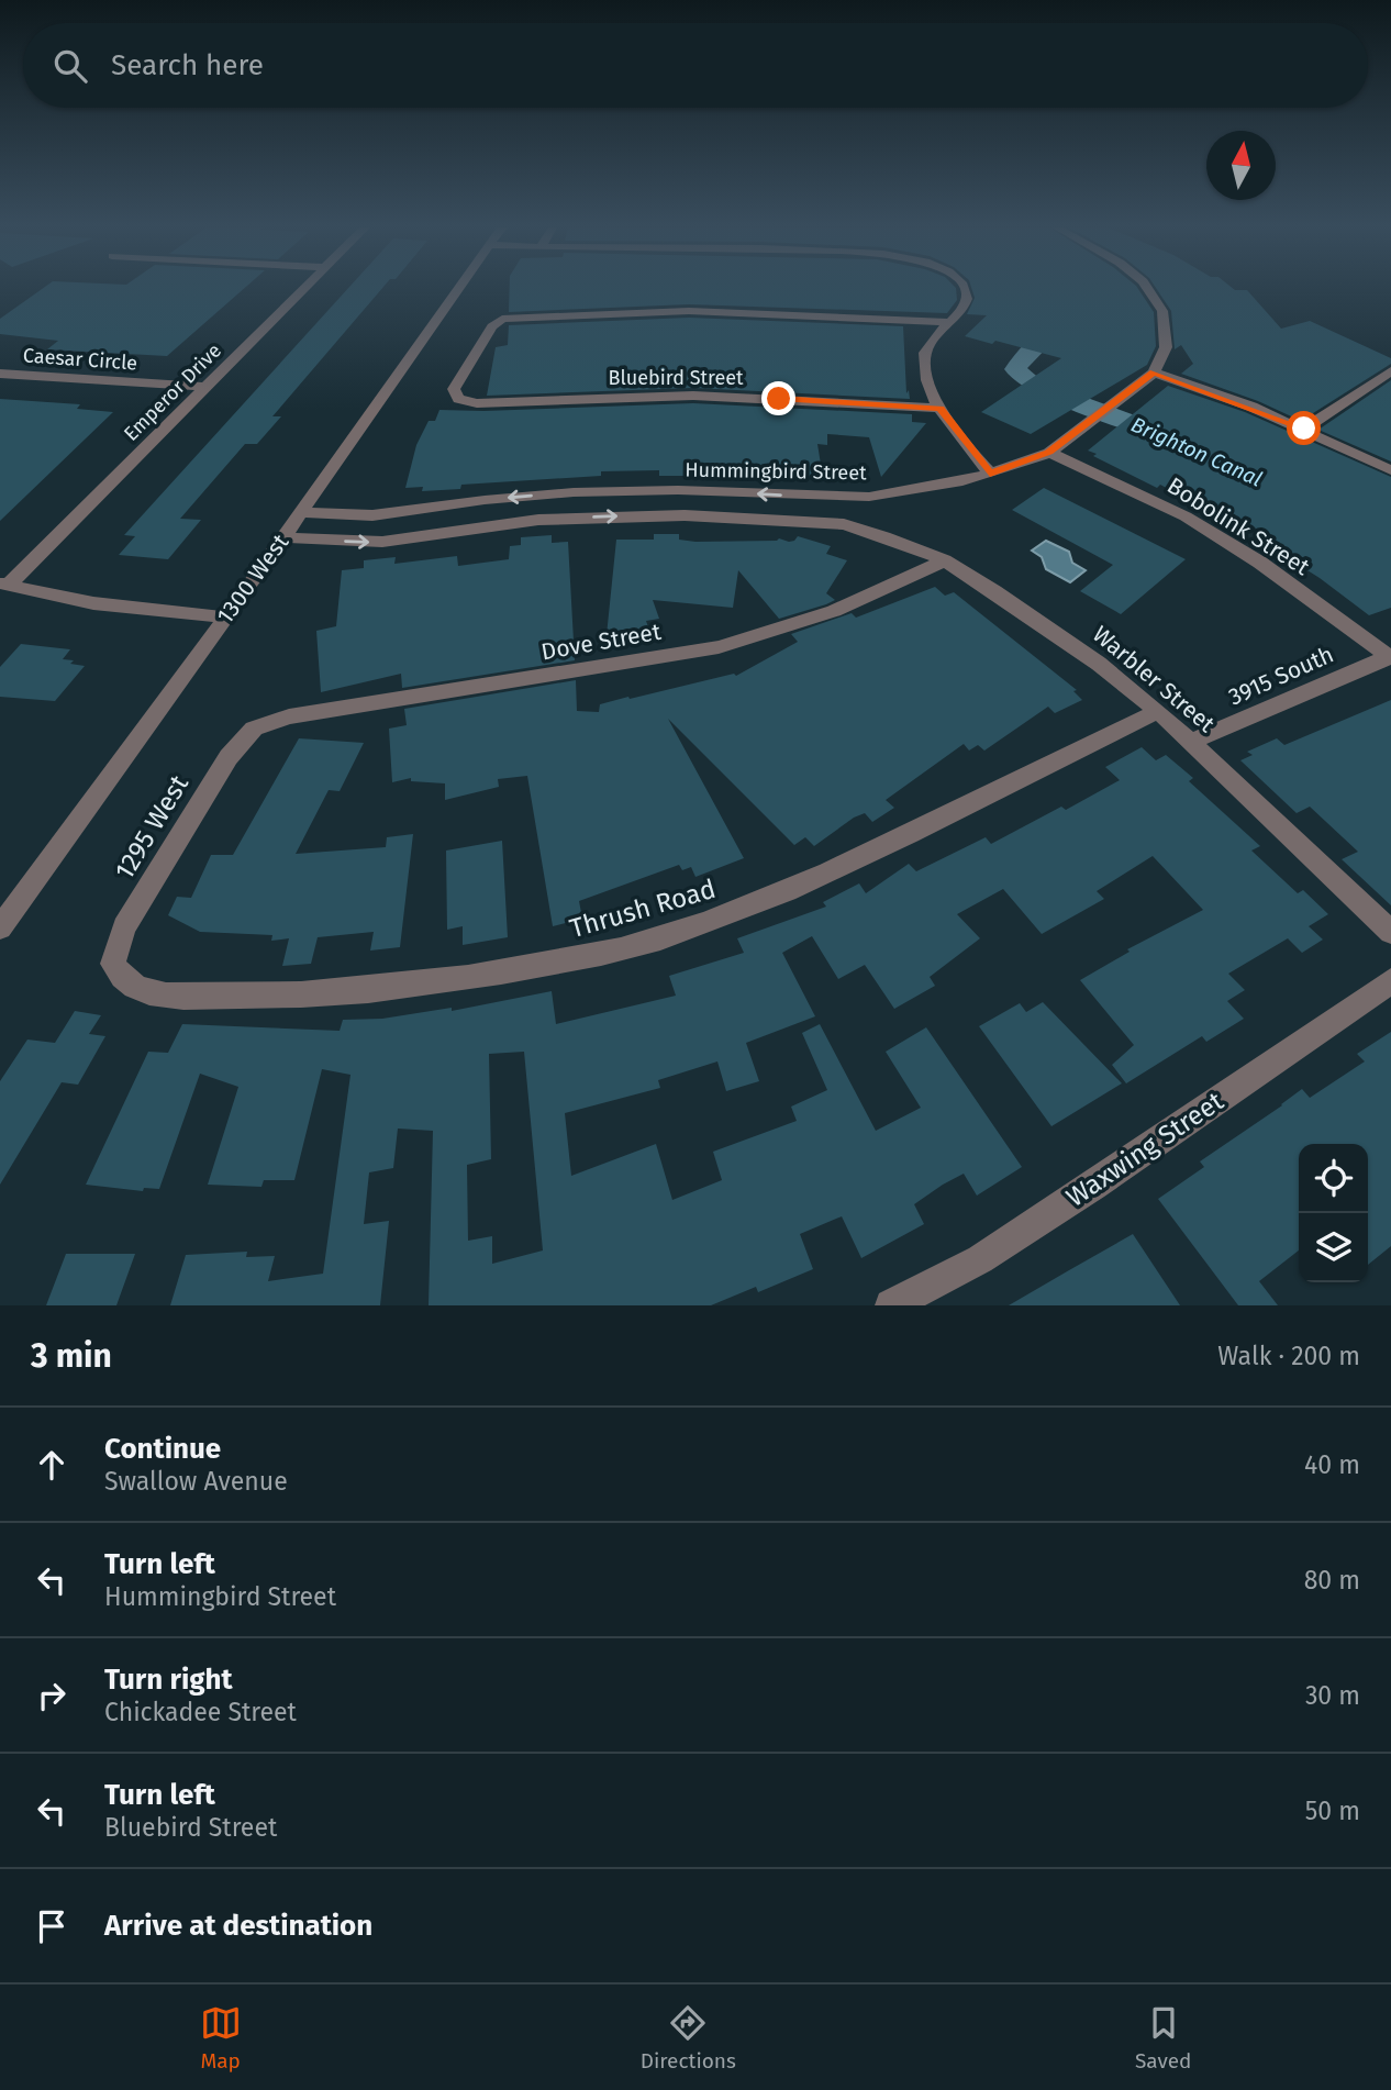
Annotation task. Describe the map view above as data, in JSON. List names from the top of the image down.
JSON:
{
  "streets": {
    "street": [
      "Caesar Circle",
      "Bluebird Street",
      "Emperor Drive",
      "Hummingbird Street",
      "Bobolink Street",
      "1300 West",
      "Dove Street",
      "3915 South",
      "Warbler Street",
      "1295 West",
      "Thrush Road",
      "Waxwing Street"
    ]
  },
  "crossings": [
    ["Caesar Circle", "Emperor Drive"],
    ["Hummingbird Street", "Bobolink Street"],
    ["Hummingbird Street", "1300 West"],
    ["Hummingbird Street", "Warbler Street"],
    ["Bobolink Street", "3915 South"],
    ["Dove Street", "Warbler Street"],
    ["Dove Street", "1295 West"],
    ["3915 South", "Warbler Street"],
    ["Warbler Street", "Thrush Road"],
    ["1295 West", "Thrush Road"]
  ],
  "water": ["Brighton Canal"],
  "north": "top",
  "page": {
    "search": "Search here",
    "heading": ["3 min", "Walk · 200 m"],
    "list": [
      ["Continue", "Swallow Avenue", "40 m"],
      ["Turn left", "Hummingbird Street", "80 m"],
      ["Turn right", "Chickadee Street", "30 m"],
      ["Turn left", "Bluebird Street", "50 m"],
      "Arrive at destination"
    ],
    "nav": ["Map", "Directions", "Saved"]
  }
}
